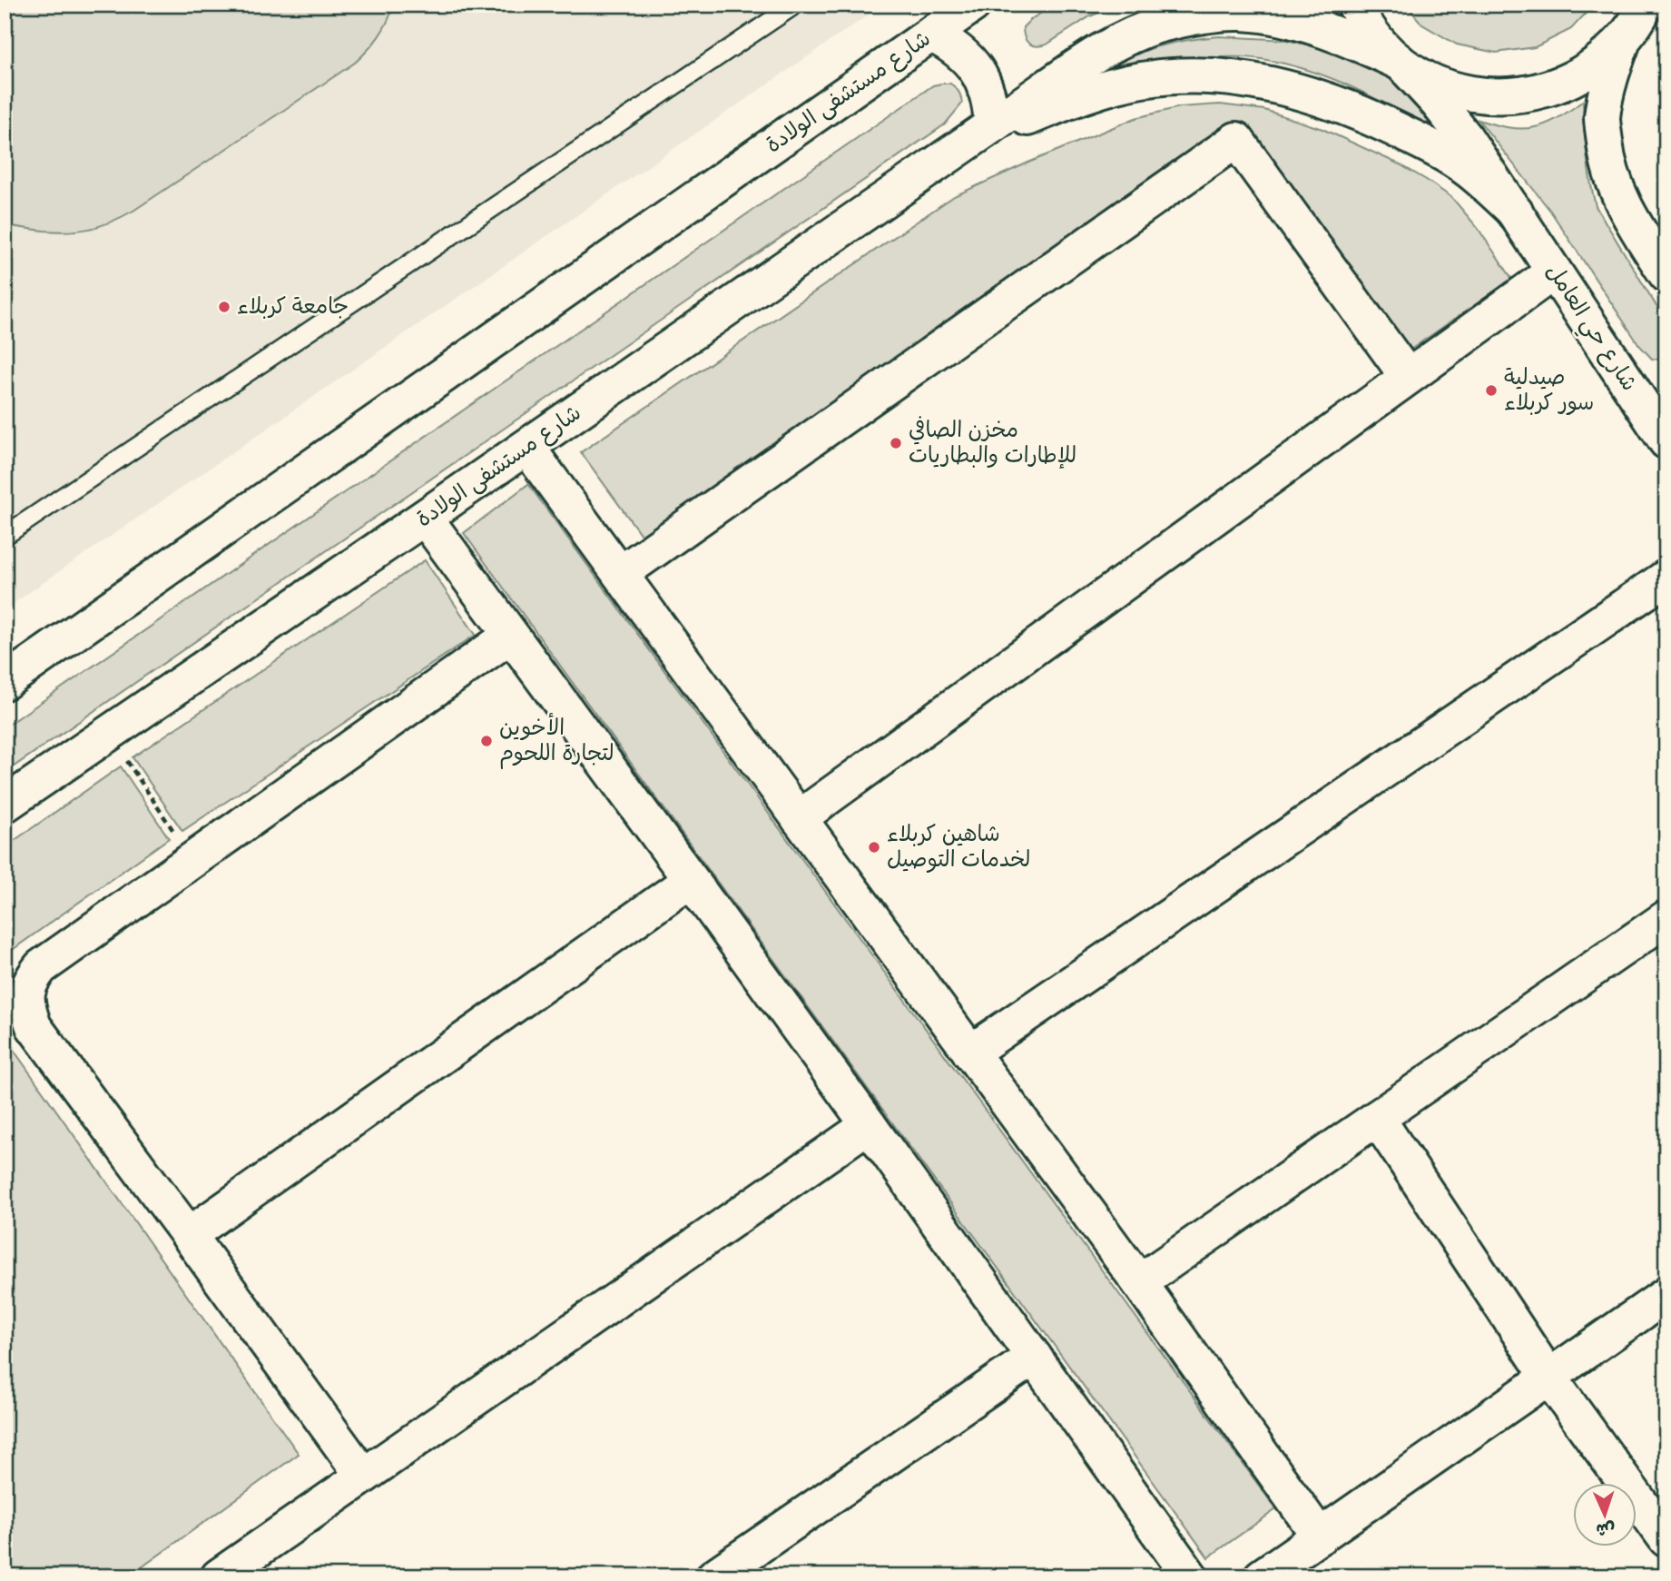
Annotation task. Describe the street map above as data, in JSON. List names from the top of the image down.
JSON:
{
  "streets": {
    "street": ["شارع مستشفى الولادة", "شارع حي العامل"]
  },
  "places": [
    "جامعة كربلاء",
    "صيدلية سور كربلاء",
    "مخزن الصافي للإطارات والبطاريات",
    "الأخوين لتجارة اللحوم",
    "شاهين كربلاء لخدمات التوصيل"
  ],
  "north": "bottom"
}
